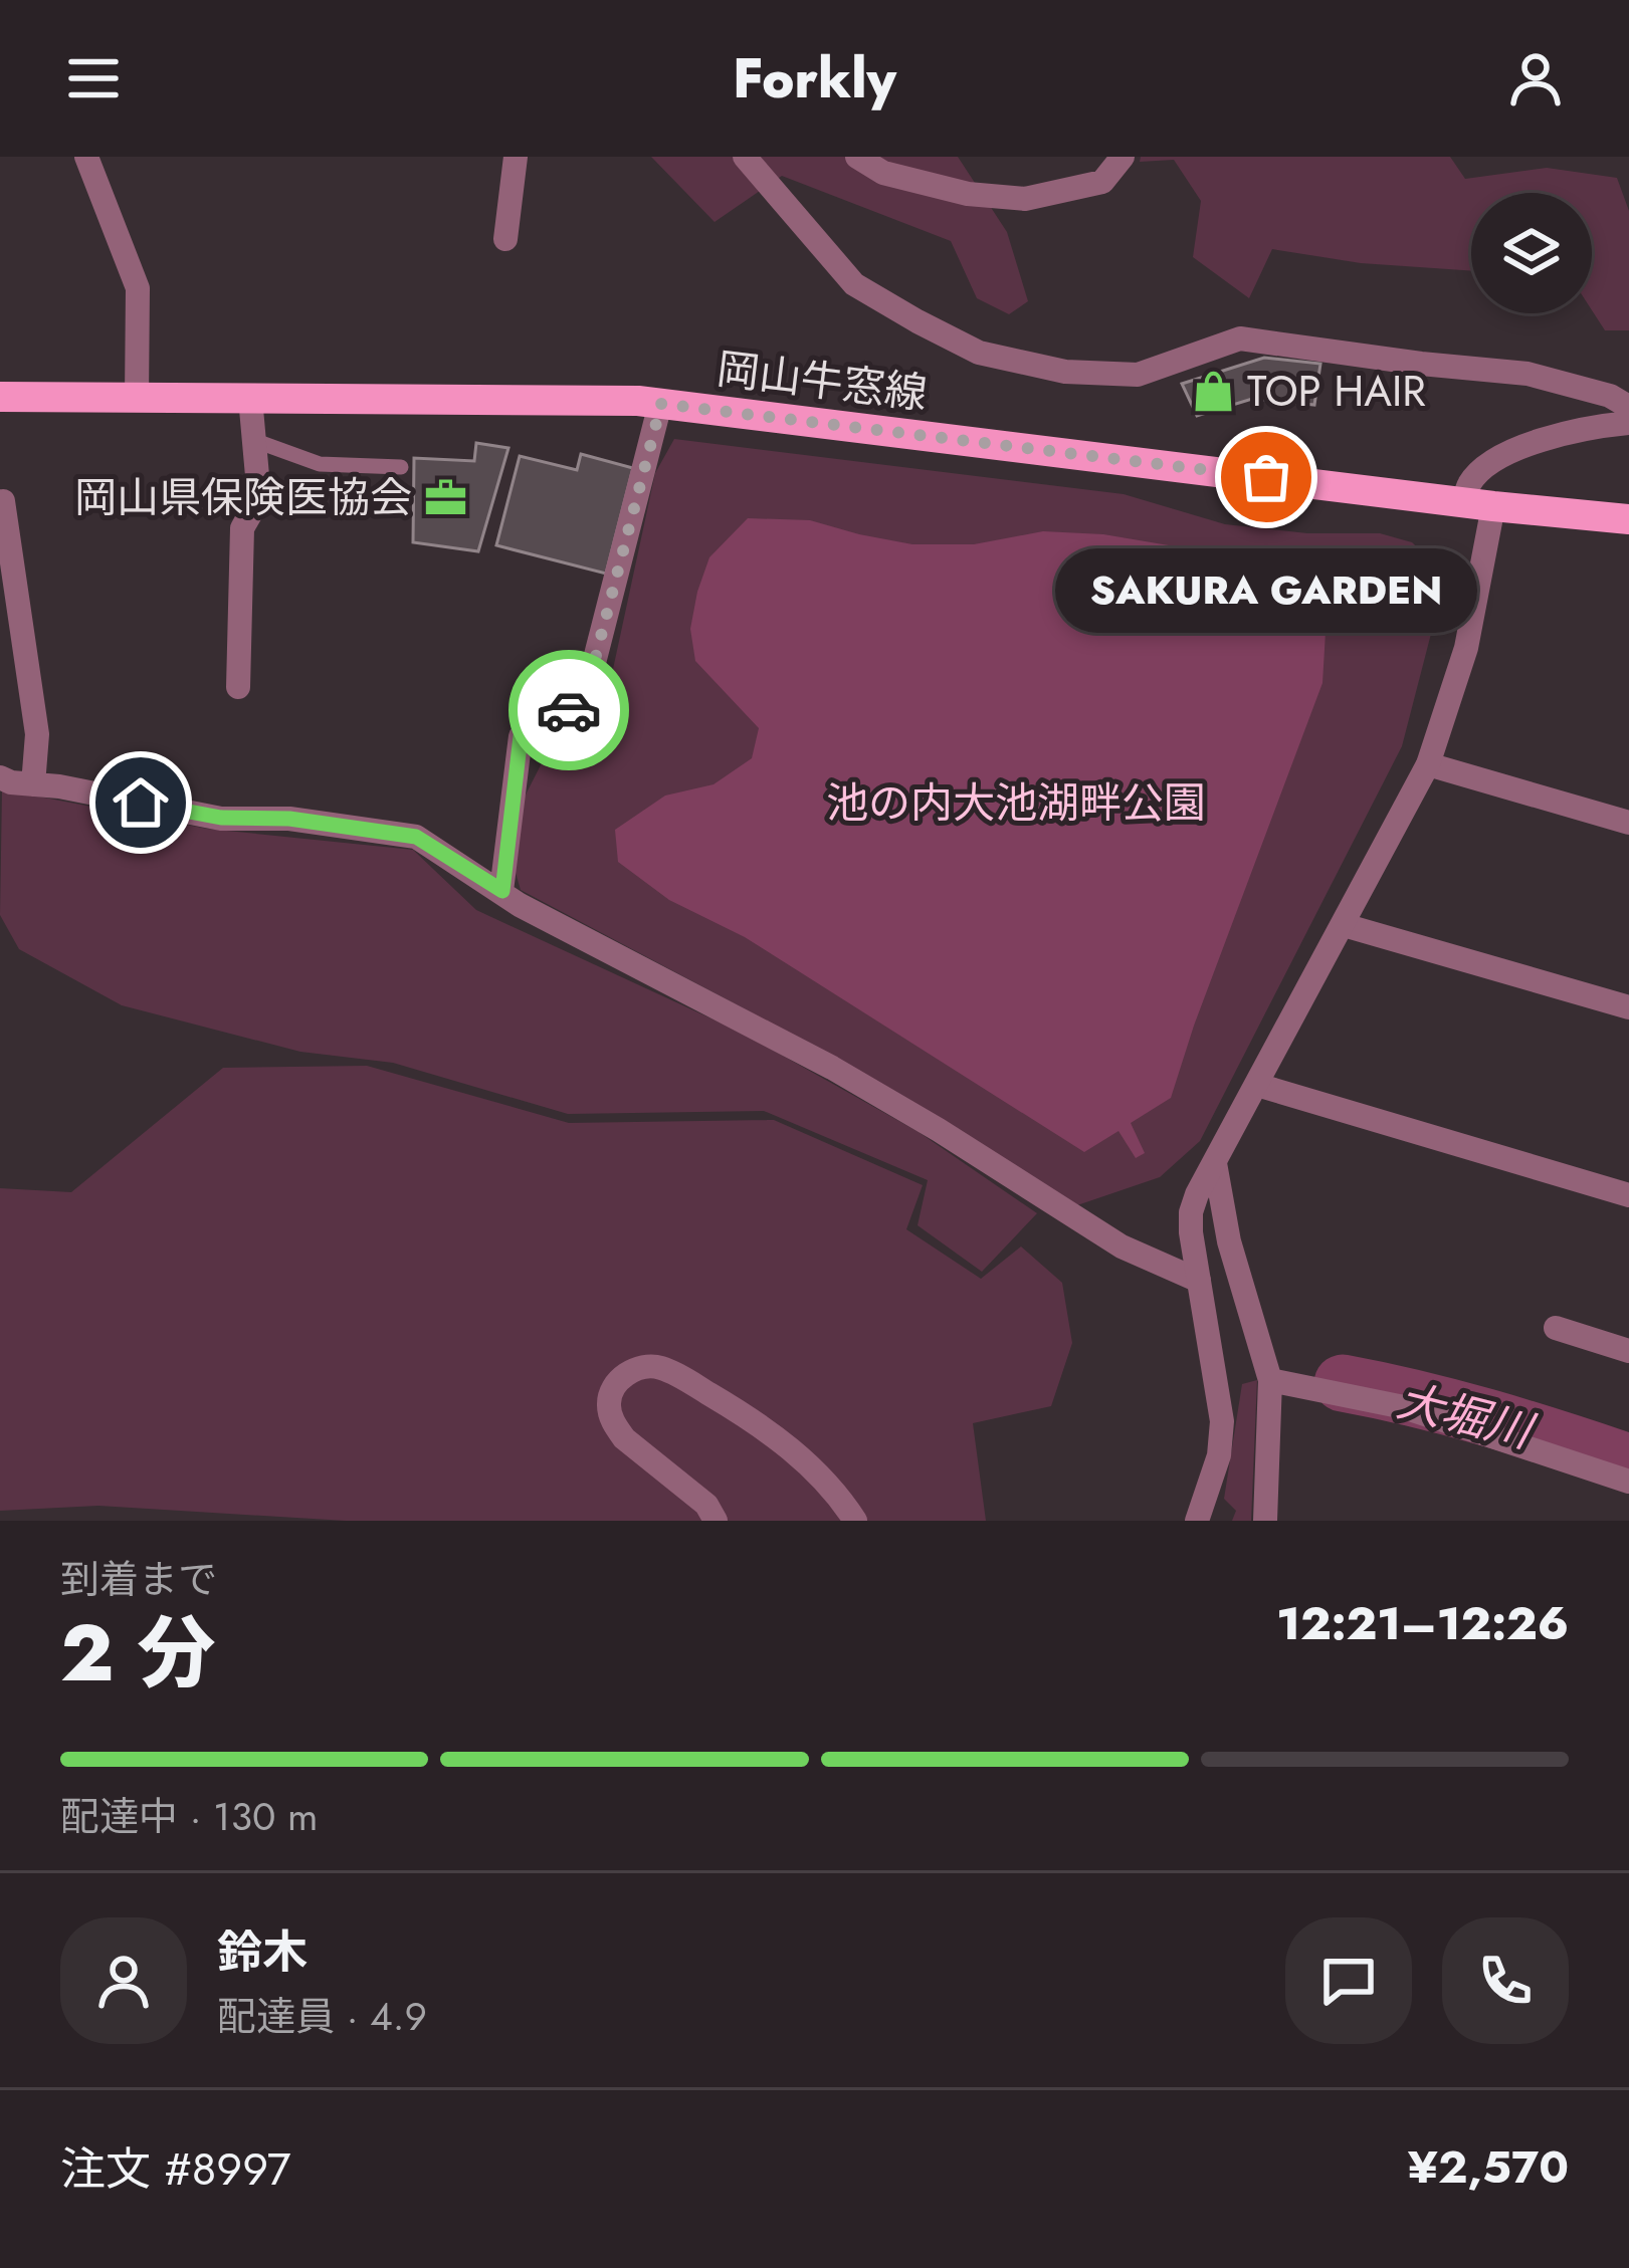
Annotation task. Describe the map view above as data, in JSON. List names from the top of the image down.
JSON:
{
  "streets": {
    "main road": ["岡山牛窓線"]
  },
  "water": ["大堀川"],
  "parks": ["池の内大池湖畔公園"],
  "places": {
    "shop": ["TOP HAIR"],
    "other": ["SAKURA GARDEN"],
    "office": ["岡山県保険医協会"]
  },
  "page": {
    "header": "Forkly",
    "bubble": "SAKURA GARDEN",
    "heading": ["2 分", "到着まで", "12:21–12:26"],
    "panel": [
      "鈴木",
      "配達員 · 4.9",
      "注文 #8997",
      "¥2,570"
    ],
    "bar": "配達中 · 130 m"
  }
}
